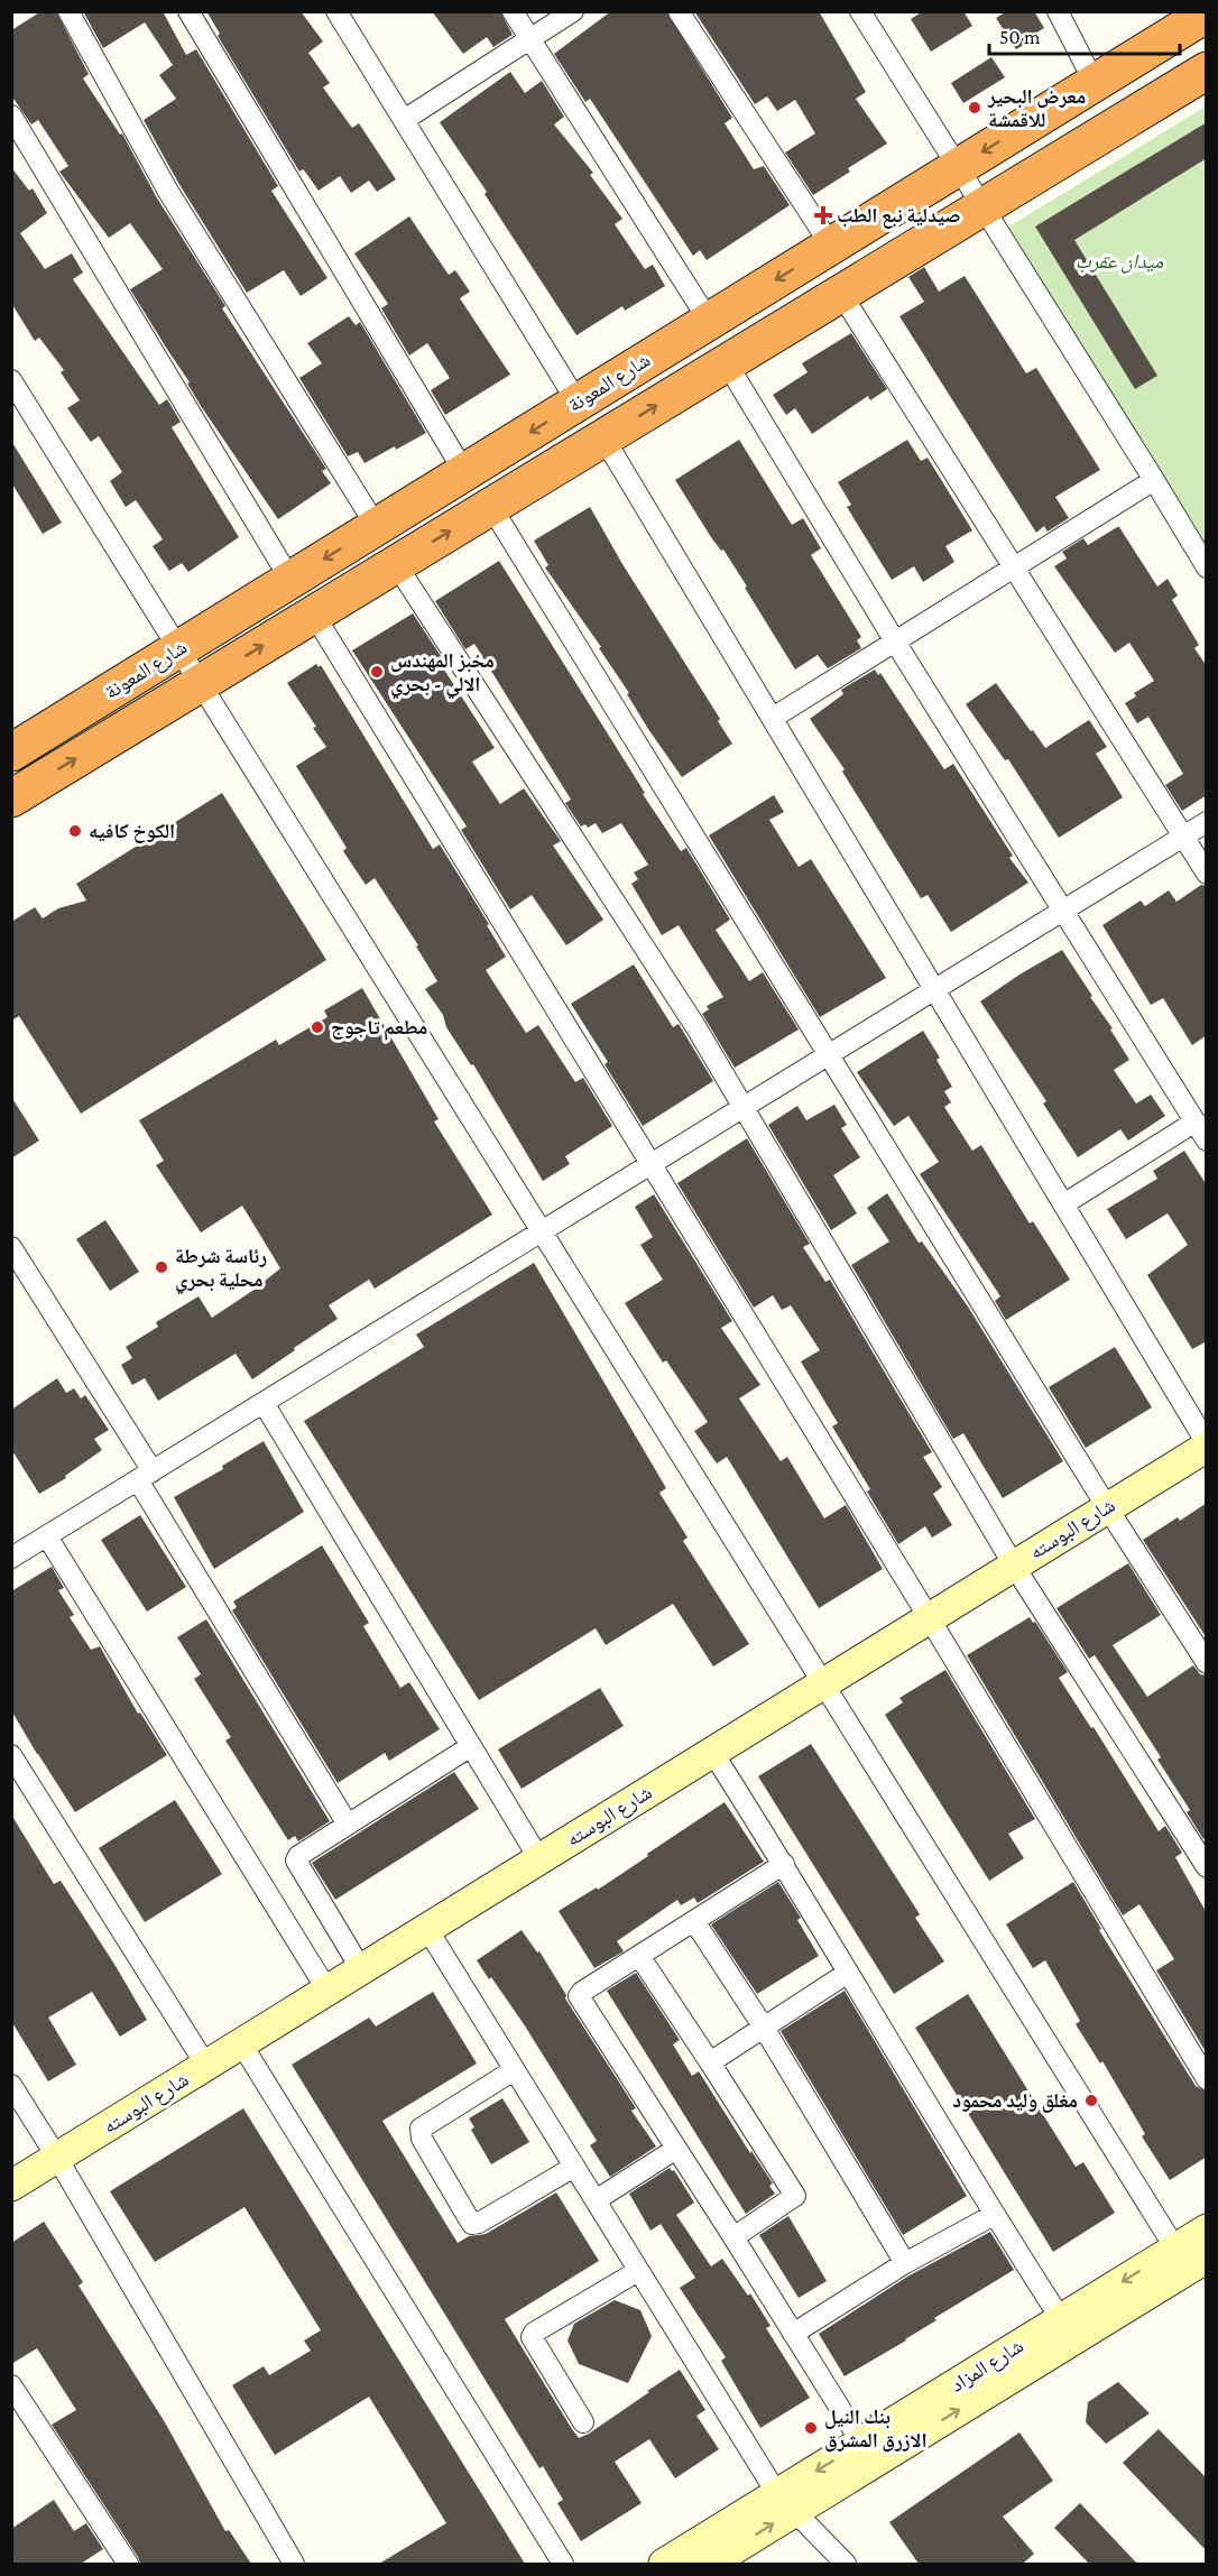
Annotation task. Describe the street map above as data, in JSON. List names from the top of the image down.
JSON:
{
  "streets": {
    "highway": ["شارع المعونة"],
    "street": ["شارع البوسته", "شارع المزاد"]
  },
  "parks": ["ميدان عقرب"],
  "places": {
    "other": [
      "معرض البحير للاقمشة",
      "مخبز المهندس الالي - بحري",
      "الكوخ كافيه",
      "مطعم تاجوج",
      "رئاسة شرطة محلية بحري",
      "مغلق وليد محمود",
      "بنك النيل الازرق المشرق"
    ],
    "health": ["صيدلية نبع الطب"]
  },
  "scale_bar": "50 m"
}
